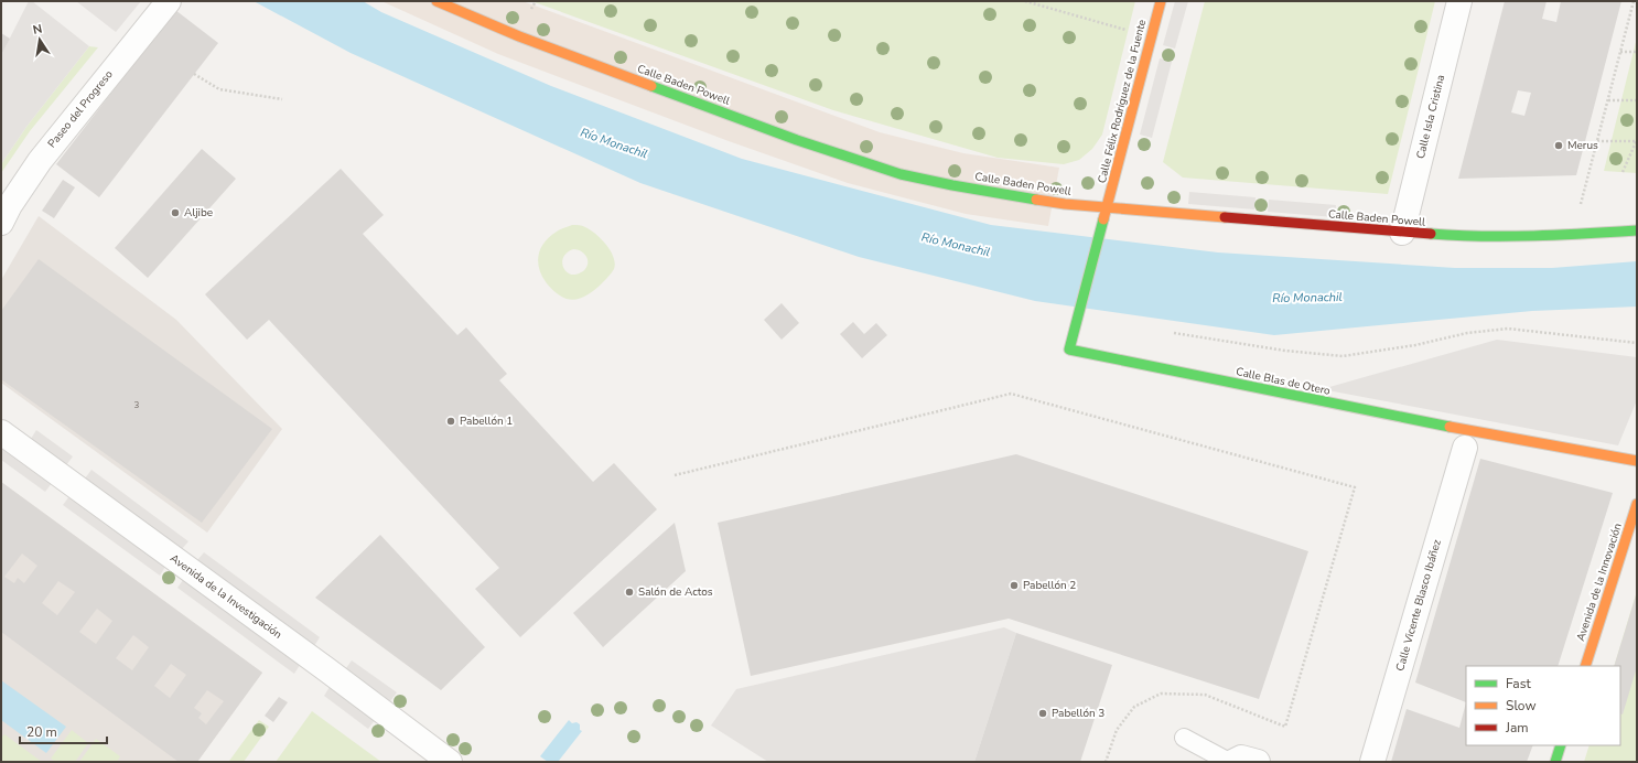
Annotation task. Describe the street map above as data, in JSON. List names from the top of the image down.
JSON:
{
  "streets": {
    "main road": [
      "Calle Baden Powell",
      "Calle Félix Rodríguez de la Fuente",
      "Calle Blas de Otero",
      "Avenida de la Innovación"
    ],
    "street": [
      "Paseo del Progreso",
      "Calle Isla Cristina",
      "Avenida de la Investigación",
      "Calle Vicente Blasco Ibáñez"
    ]
  },
  "crossings": [
    ["Calle Baden Powell", "Calle Félix Rodríguez de la Fuente"],
    ["Calle Baden Powell", "Calle Isla Cristina"],
    ["Calle Baden Powell", "Calle Blas de Otero"],
    ["Calle Félix Rodríguez de la Fuente", "Calle Blas de Otero"]
  ],
  "water": ["Río Monachil"],
  "places": [
    "Merus",
    "Aljibe",
    "Pabellón 1",
    "Pabellón 2",
    "Salón de Actos",
    "Pabellón 3"
  ],
  "house_numbers": ["3"],
  "legend": ["Fast", "Slow", "Jam"],
  "scale_bar": "20 m",
  "north": "top"
}
